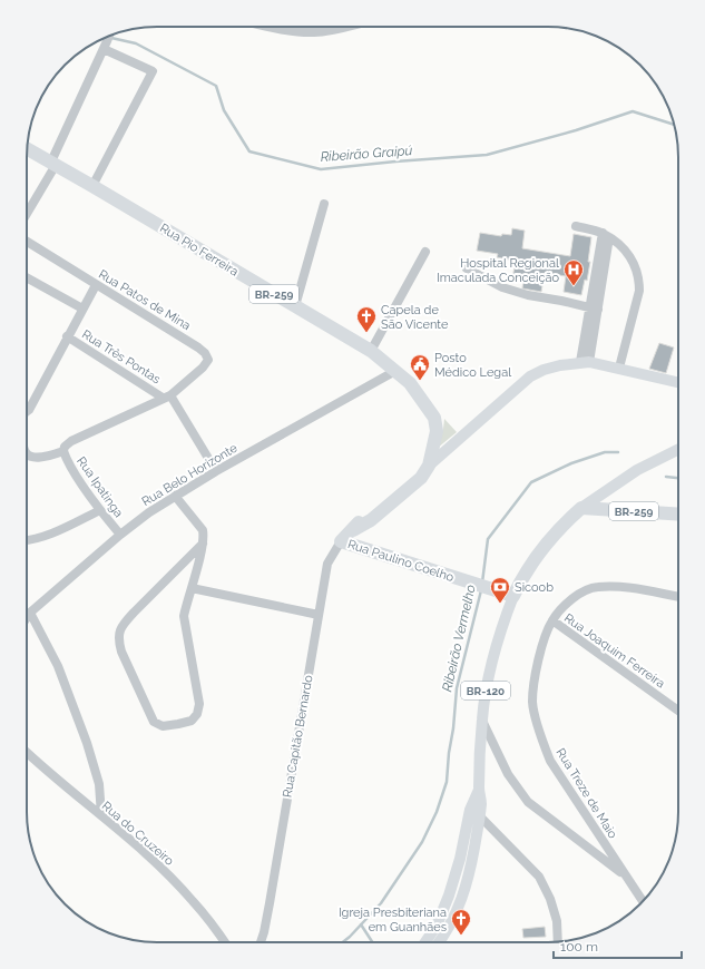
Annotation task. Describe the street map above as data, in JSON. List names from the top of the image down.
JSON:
{
  "streets": {
    "highway": [
      "Rua Pio Ferreira",
      "BR-259",
      "Rua Paulino Coelho",
      "BR-120",
      "Rua Capitão Bernardo"
    ],
    "street": [
      "Rua Patos de Mina",
      "Rua Três Pontas",
      "Rua Belo Horizonte",
      "Rua Ipatinga",
      "Rua Joaquim Ferreira",
      "Rua Treze de Maio",
      "Rua do Cruzeiro"
    ]
  },
  "crossings": [
    ["Rua Pio Ferreira", "Rua Belo Horizonte"],
    ["Rua Pio Ferreira", "Rua Capitão Bernardo"],
    ["BR-259", "BR-120"],
    ["Rua Patos de Mina", "Rua Três Pontas"],
    ["Rua Belo Horizonte", "Rua Ipatinga"],
    ["Rua Paulino Coelho", "BR-120"],
    ["Rua Paulino Coelho", "Rua Capitão Bernardo"],
    ["Rua Joaquim Ferreira", "Rua Treze de Maio"]
  ],
  "water": ["Ribeirão Graipú", "Ribeirão Vermelho"],
  "places": {
    "hospital": ["Hospital Regional Imaculada Conceição"],
    "church": ["Capela de São Vicente", "Igreja Presbiteriana em Guanhães"],
    "public building": ["Posto Médico Legal"],
    "bank": ["Sicoob"]
  },
  "scale_bar": "100 m"
}
